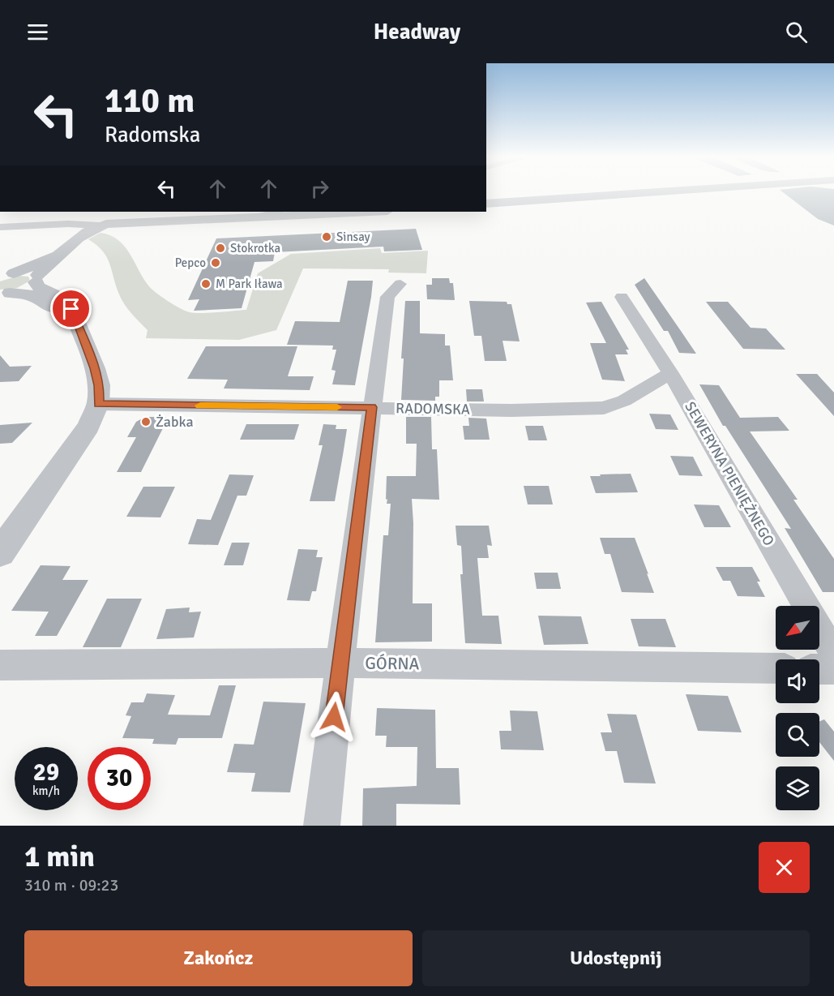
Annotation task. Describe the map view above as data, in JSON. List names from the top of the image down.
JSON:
{
  "streets": {
    "street": ["RADOMSKA", "SEWERYNA PIENIĘŻNEGO", "GÓRNA"]
  },
  "crossings": [
    ["RADOMSKA", "SEWERYNA PIENIĘŻNEGO"]
  ],
  "places": [
    "Sinsay",
    "Stokrotka",
    "Pepco",
    "M Park Iława",
    "Żabka"
  ],
  "north": "bottom left",
  "page": {
    "header": "Headway",
    "turn": ["110 m", "Radomska"],
    "speed": "29 km/h",
    "limit": "30",
    "heading": ["1 min", "310 m · 09:23"],
    "buttons": ["Zakończ", "Udostępnij"]
  }
}
